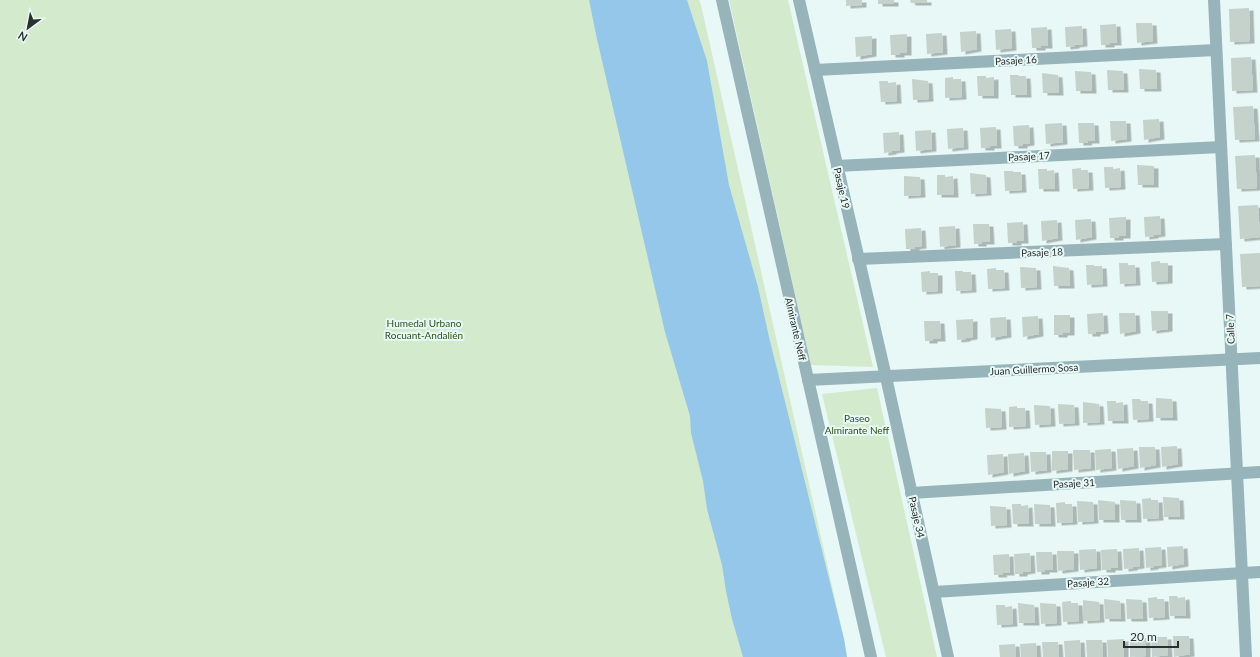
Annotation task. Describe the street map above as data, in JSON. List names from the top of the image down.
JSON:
{
  "streets": {
    "street": [
      "Pasaje 16",
      "Pasaje 17",
      "Pasaje 19",
      "Pasaje 18",
      "Almirante Neff",
      "Calle 7",
      "Juan Guillermo Sosa",
      "Pasaje 31",
      "Pasaje 34",
      "Pasaje 32"
    ]
  },
  "crossings": [
    ["Pasaje 16", "Pasaje 19"],
    ["Pasaje 16", "Calle 7"],
    ["Pasaje 17", "Pasaje 19"],
    ["Pasaje 17", "Calle 7"],
    ["Pasaje 19", "Pasaje 18"],
    ["Pasaje 19", "Juan Guillermo Sosa"],
    ["Pasaje 19", "Pasaje 34"],
    ["Pasaje 18", "Calle 7"],
    ["Almirante Neff", "Juan Guillermo Sosa"],
    ["Calle 7", "Juan Guillermo Sosa"],
    ["Calle 7", "Pasaje 31"],
    ["Calle 7", "Pasaje 32"],
    ["Juan Guillermo Sosa", "Pasaje 34"],
    ["Pasaje 31", "Pasaje 34"],
    ["Pasaje 34", "Pasaje 32"]
  ],
  "parks": ["Humedal Urbano Rocuant-Andalién", "Paseo Almirante Neff"],
  "scale_bar": "20 m",
  "north": "bottom left"
}
